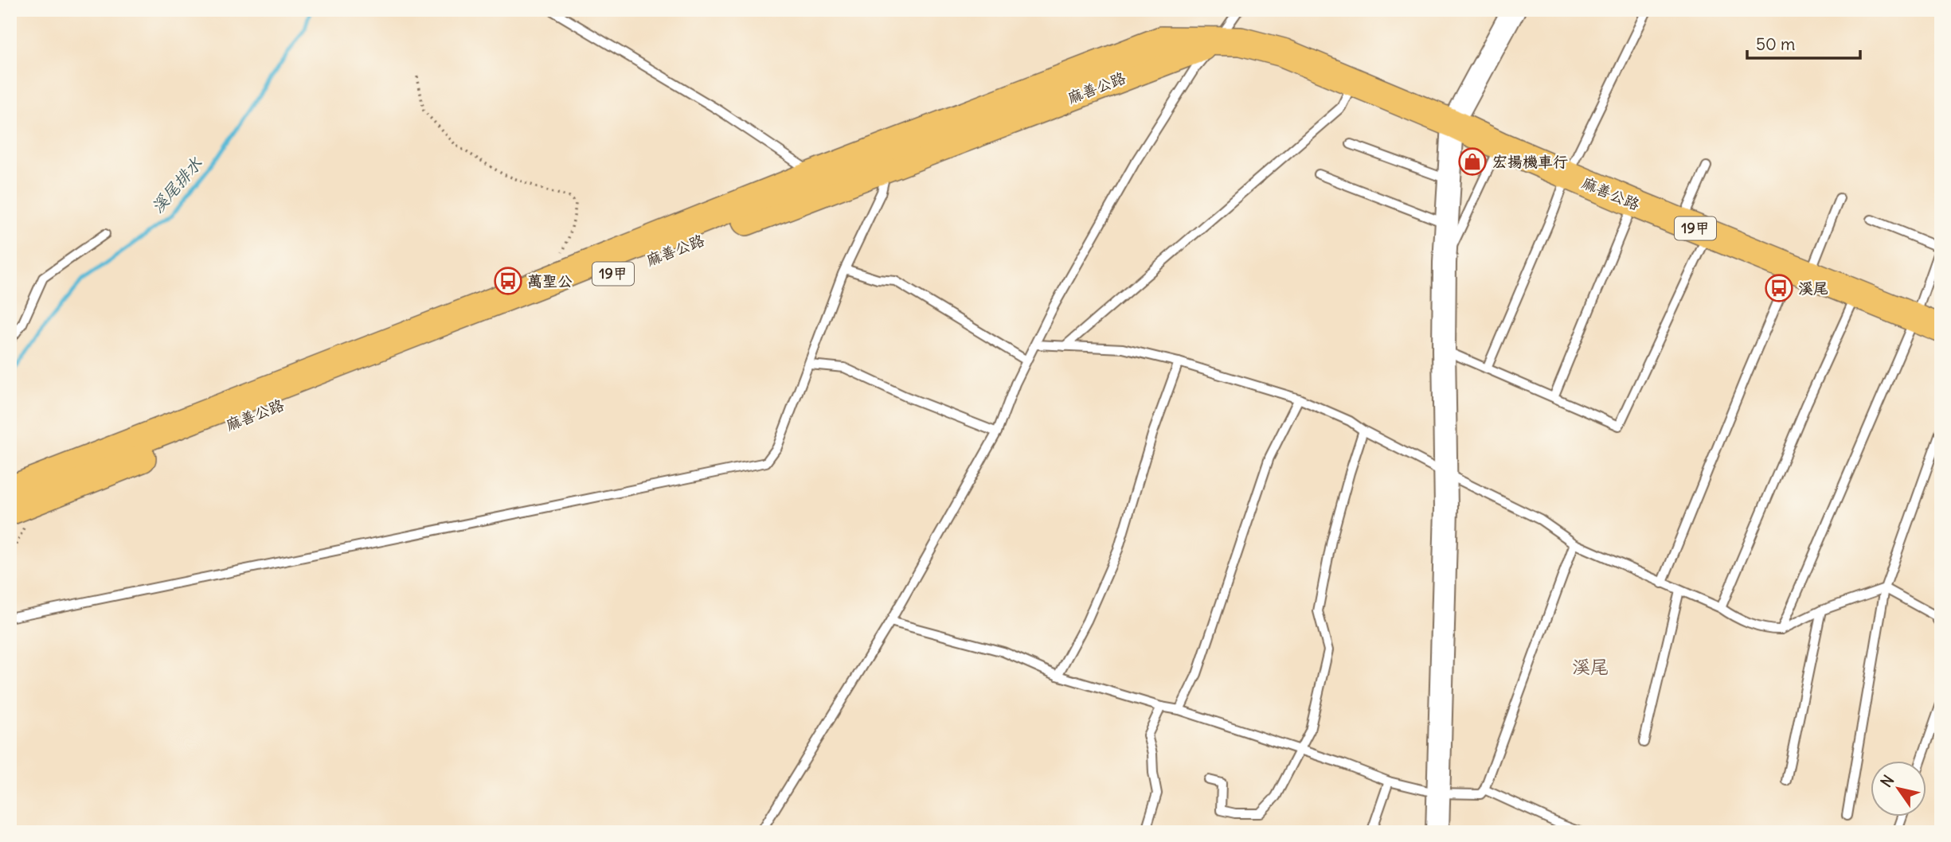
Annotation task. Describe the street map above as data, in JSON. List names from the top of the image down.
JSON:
{
  "streets": {
    "main road": ["麻善公路", "19甲"]
  },
  "districts": ["溪尾"],
  "water": ["溪尾排水"],
  "places": {
    "shop": ["宏揚機車行"],
    "bus stop": ["萬聖公", "溪尾"]
  },
  "scale_bar": "50 m",
  "north": "top left"
}
